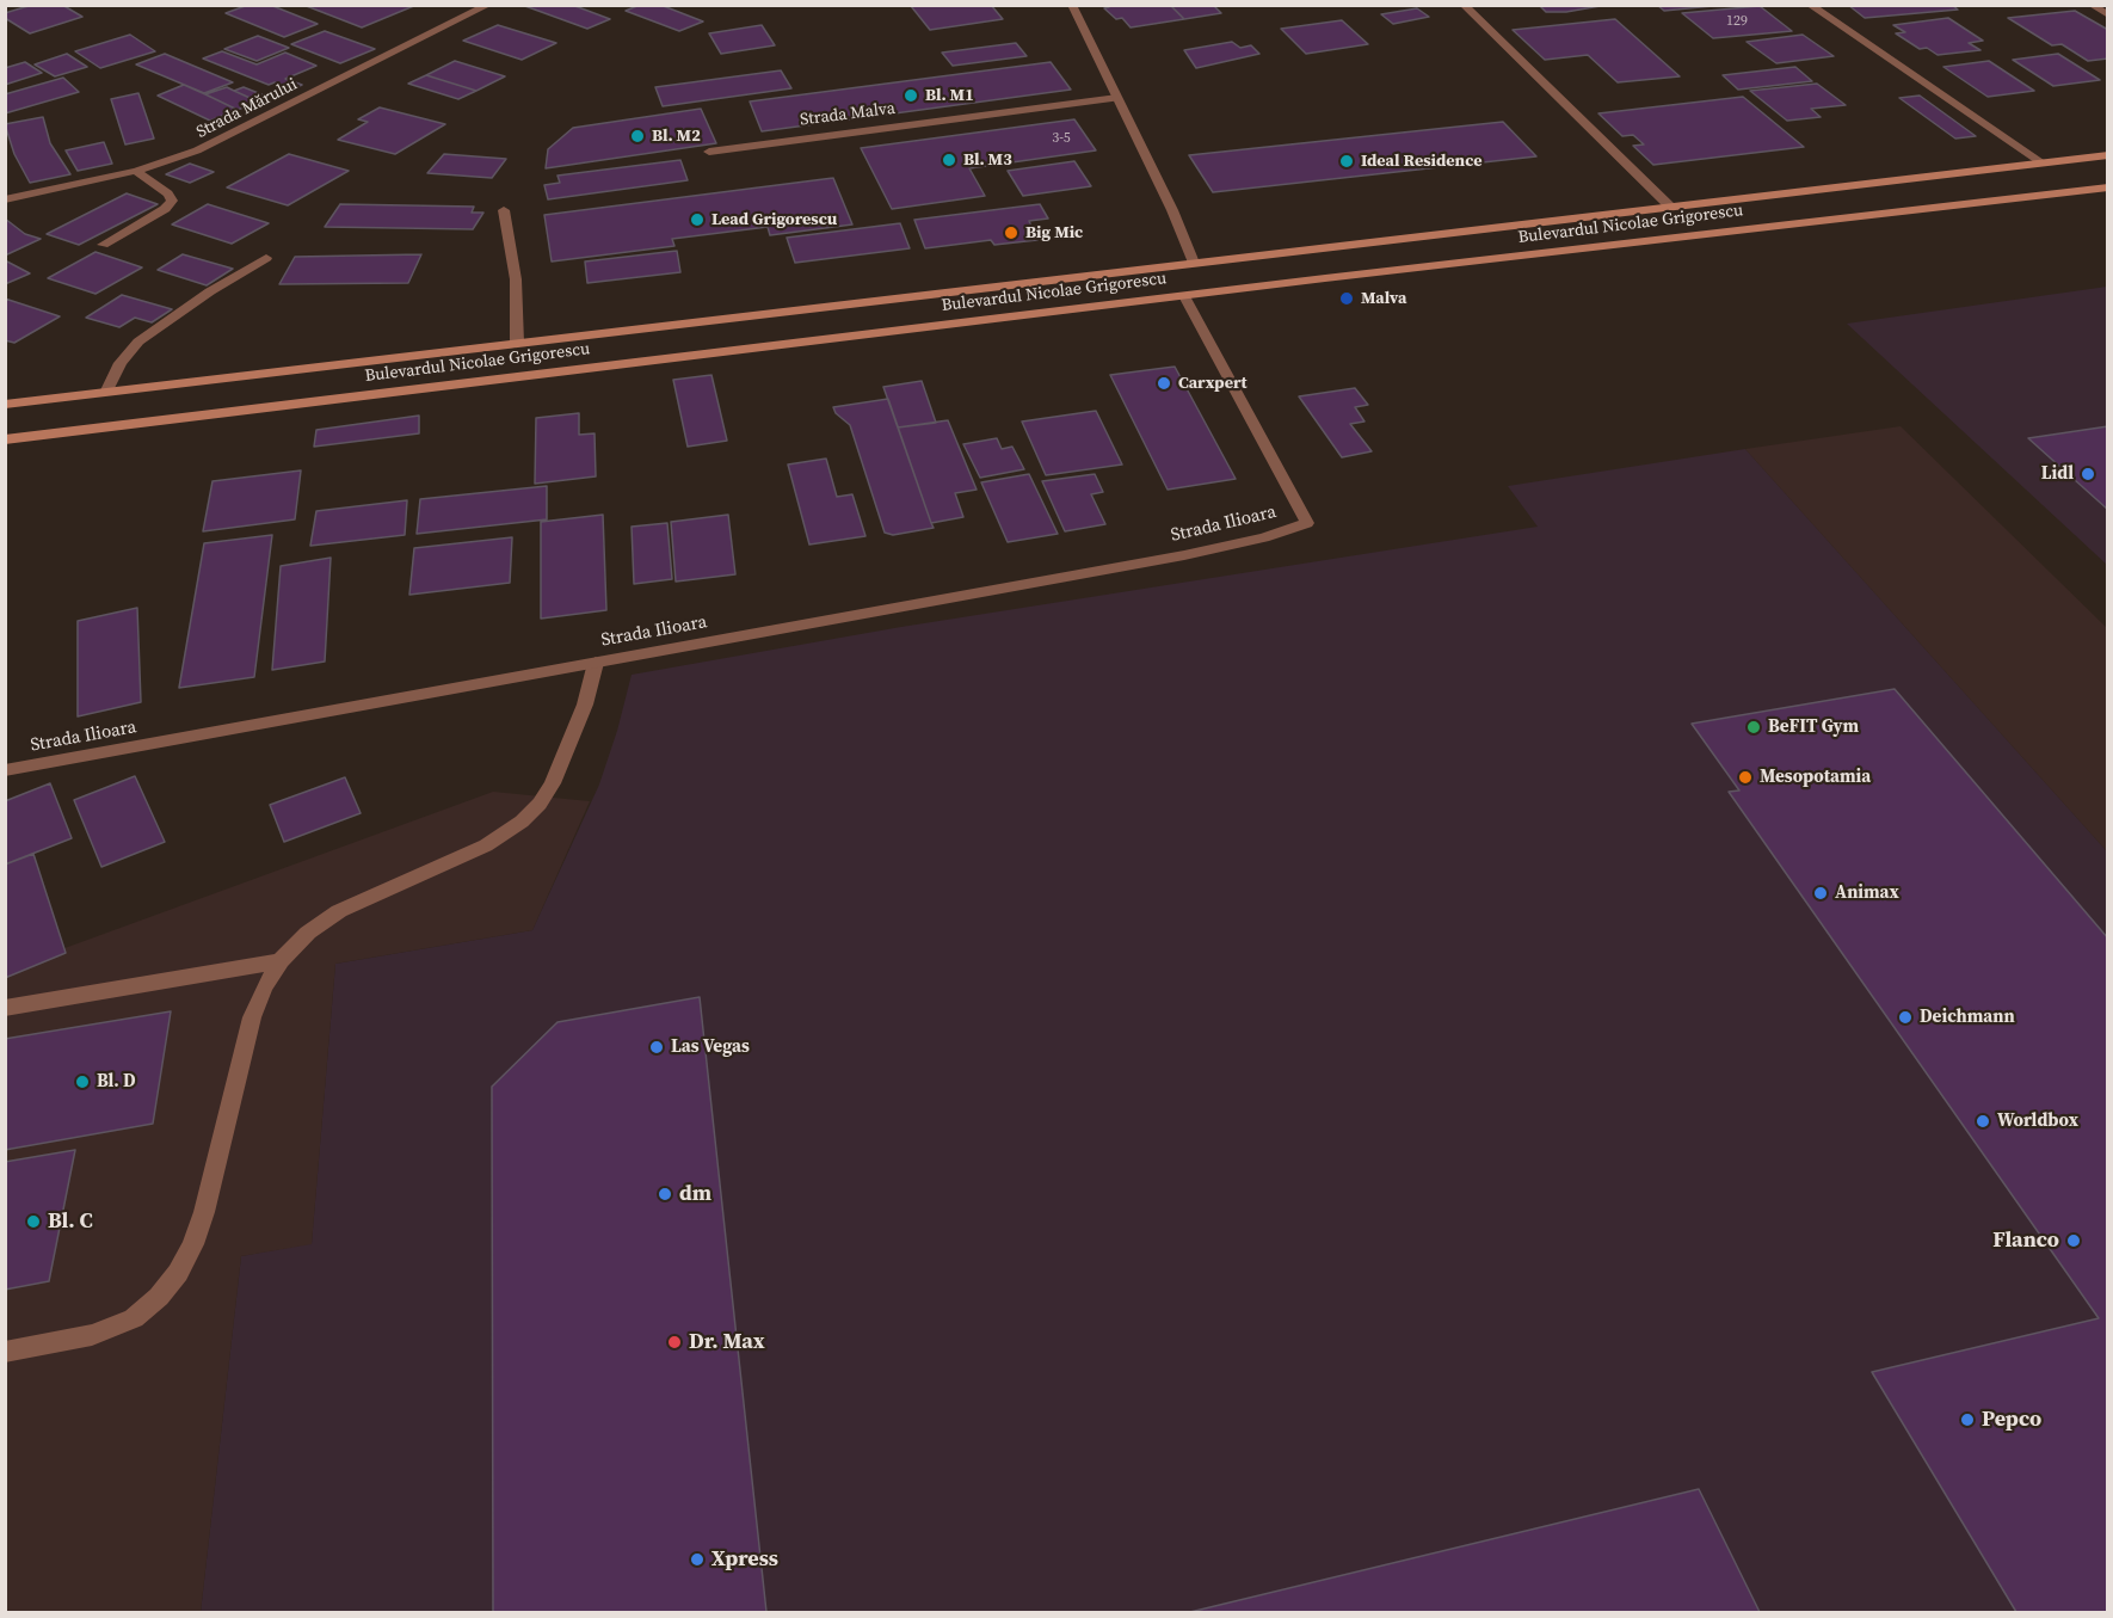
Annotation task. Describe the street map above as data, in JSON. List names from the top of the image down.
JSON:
{
  "streets": {
    "main road": ["Bulevardul Nicolae Grigorescu"],
    "street": ["Strada Mărului", "Strada Malva", "Strada Ilioara"]
  },
  "crossings": [
    ["Bulevardul Nicolae Grigorescu", "Strada Ilioara"]
  ],
  "places": [
    "Bl. M1",
    "Bl. M2",
    "Bl. M3",
    "Ideal Residence",
    "Lead Grigorescu",
    "Big Mic",
    "Malva",
    "Carxpert",
    "Lidl",
    "BeFIT Gym",
    "Mesopotamia",
    "Animax",
    "Deichmann",
    "Las Vegas",
    "Bl. D",
    "Worldbox",
    "dm",
    "Bl. C",
    "Flanco",
    "Dr. Max",
    "Pepco",
    "Xpress"
  ],
  "house_numbers": ["129", "3-5"]
}
